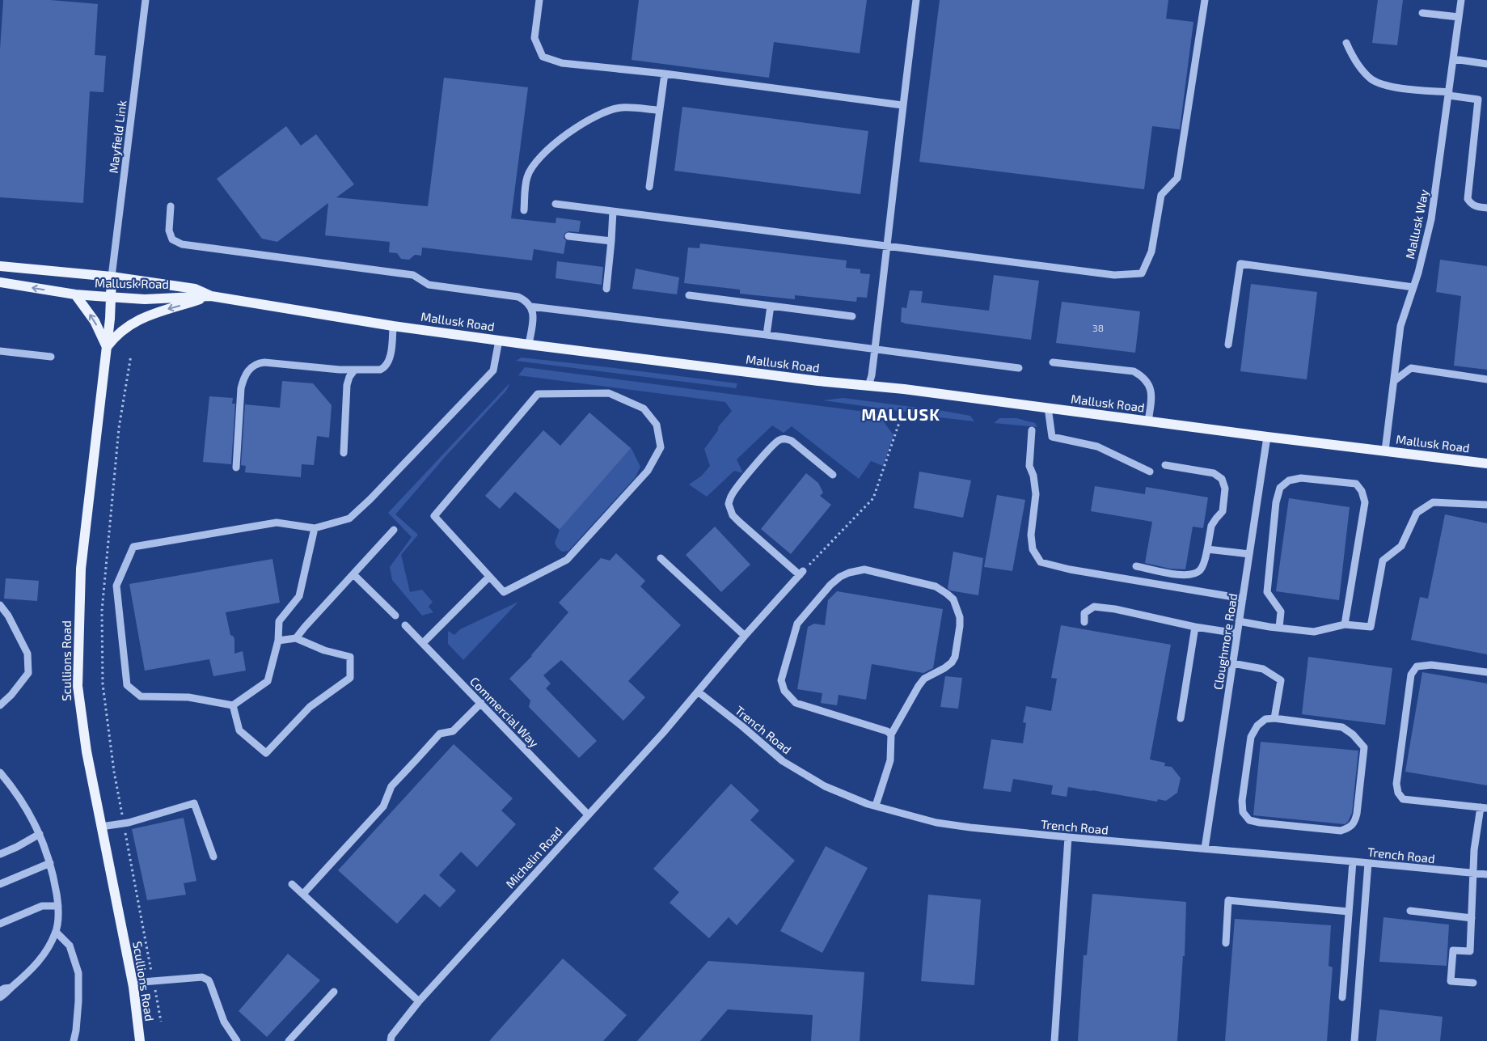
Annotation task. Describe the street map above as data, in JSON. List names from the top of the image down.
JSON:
{
  "streets": {
    "main road": ["Mallusk Road", "Scullions Road"],
    "street": [
      "Mayfield Link",
      "Mallusk Way",
      "Cloughmore Road",
      "Commercial Way",
      "Trench Road",
      "Michelin Road"
    ]
  },
  "crossings": [
    ["Mayfield Link", "Mallusk Road"],
    ["Mayfield Link", "Scullions Road"],
    ["Mallusk Way", "Mallusk Road"],
    ["Mallusk Road", "Cloughmore Road"],
    ["Mallusk Road", "Scullions Road"],
    ["Cloughmore Road", "Trench Road"],
    ["Commercial Way", "Michelin Road"],
    ["Trench Road", "Michelin Road"]
  ],
  "districts": ["MALLUSK"],
  "house_numbers": ["38"]
}
